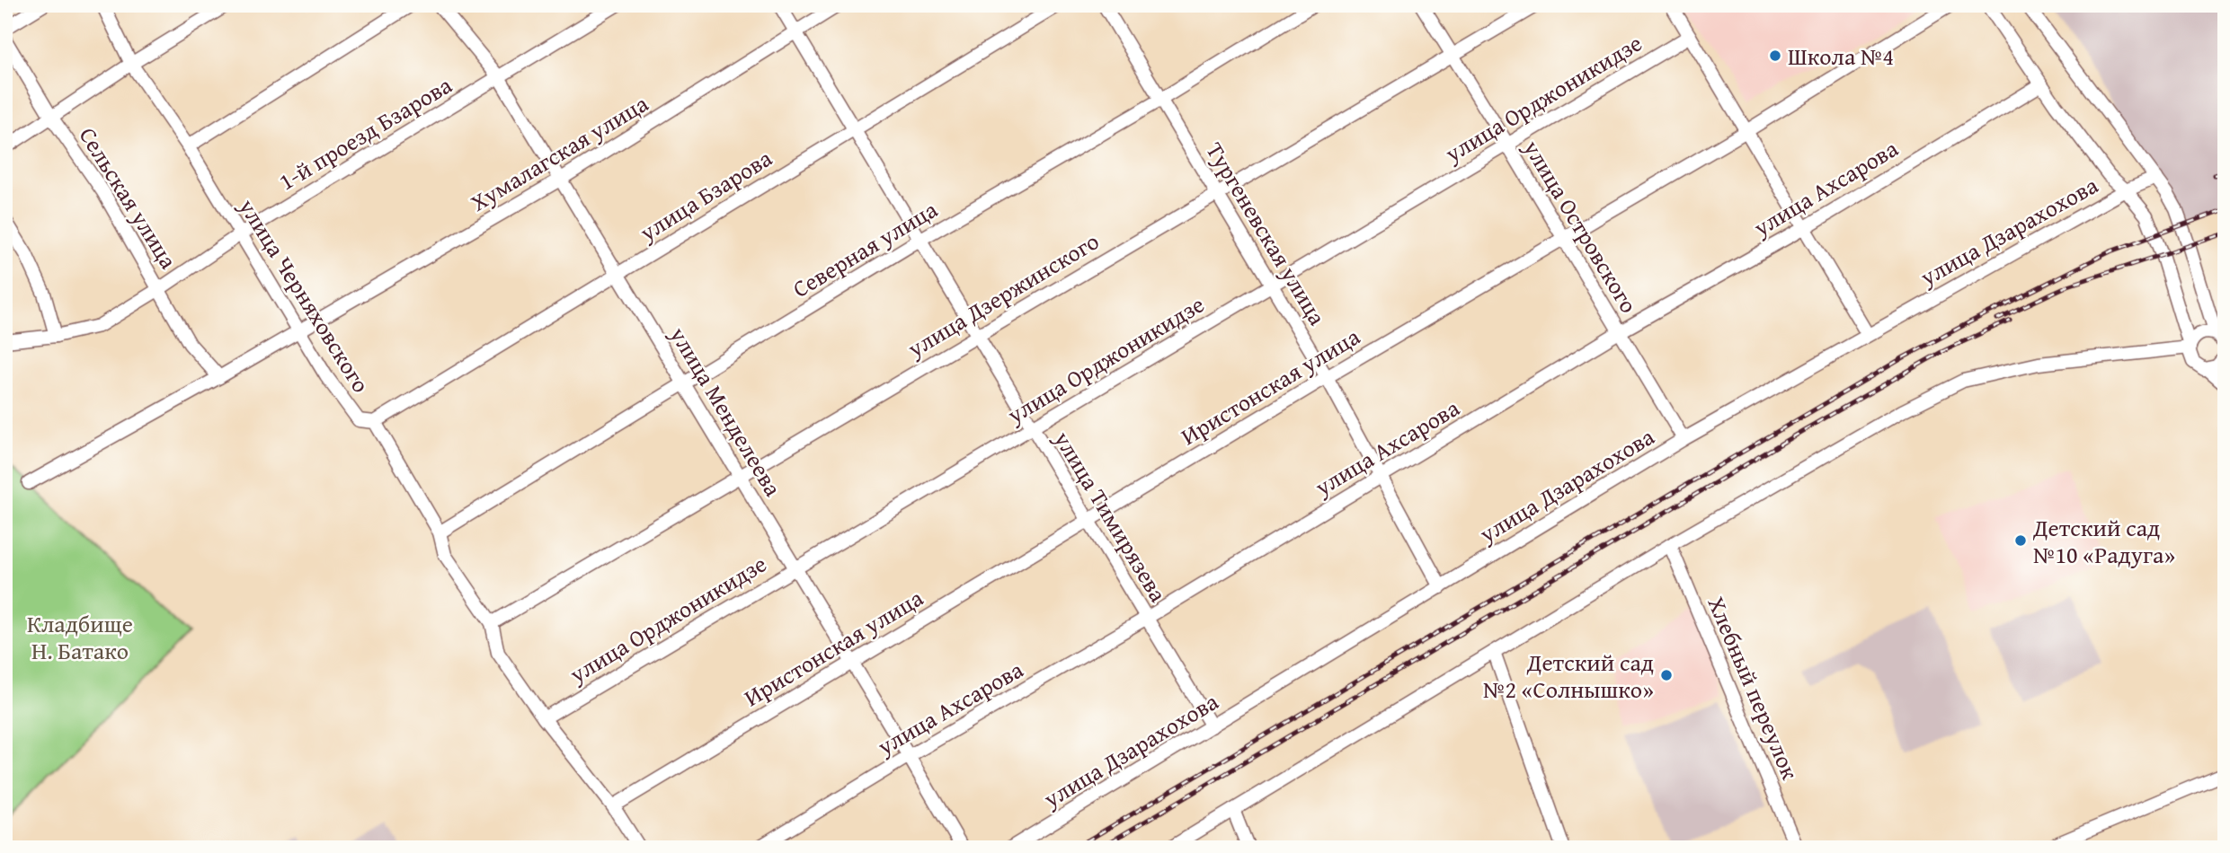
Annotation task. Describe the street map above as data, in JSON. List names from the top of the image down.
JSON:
{
  "streets": {
    "street": [
      "улица Орджоникидзе",
      "1-й проезд Бзарова",
      "Хумалагская улица",
      "улица Ахсарова",
      "улица Бзарова",
      "Сельская улица",
      "улица Островского",
      "улица Дзарахохова",
      "Тургеневская улица",
      "Северная улица",
      "улица Дзержинского",
      "улица Черняховского",
      "Иристонская улица",
      "улица Менделеева",
      "улица Тимирязева",
      "Хлебный переулок"
    ]
  },
  "crossings": [
    ["улица Орджоникидзе", "улица Островского"],
    ["улица Орджоникидзе", "Тургеневская улица"],
    ["улица Орджоникидзе", "улица Черняховского"],
    ["улица Орджоникидзе", "улица Менделеева"],
    ["улица Орджоникидзе", "улица Тимирязева"],
    ["1-й проезд Бзарова", "Сельская улица"],
    ["1-й проезд Бзарова", "улица Черняховского"],
    ["1-й проезд Бзарова", "улица Менделеева"],
    ["Хумалагская улица", "Сельская улица"],
    ["Хумалагская улица", "улица Черняховского"],
    ["Хумалагская улица", "улица Менделеева"],
    ["Хумалагская улица", "улица Тимирязева"],
    ["улица Ахсарова", "улица Островского"],
    ["улица Ахсарова", "Тургеневская улица"],
    ["улица Ахсарова", "улица Менделеева"],
    ["улица Ахсарова", "улица Тимирязева"],
    ["улица Бзарова", "улица Черняховского"],
    ["улица Бзарова", "улица Менделеева"],
    ["улица Бзарова", "улица Тимирязева"],
    ["улица Островского", "улица Дзарахохова"],
    ["улица Островского", "улица Дзержинского"],
    ["улица Островского", "Иристонская улица"],
    ["улица Дзарахохова", "Тургеневская улица"],
    ["улица Дзарахохова", "улица Тимирязева"],
    ["Тургеневская улица", "Северная улица"],
    ["Тургеневская улица", "улица Дзержинского"],
    ["Тургеневская улица", "Иристонская улица"],
    ["Северная улица", "улица Черняховского"],
    ["Северная улица", "улица Менделеева"],
    ["Северная улица", "улица Тимирязева"],
    ["улица Дзержинского", "улица Черняховского"],
    ["улица Дзержинского", "улица Менделеева"],
    ["улица Дзержинского", "улица Тимирязева"],
    ["улица Черняховского", "Иристонская улица"],
    ["Иристонская улица", "улица Менделеева"],
    ["Иристонская улица", "улица Тимирязева"]
  ],
  "parks": ["Кладбище Н. Батако"],
  "places": ["Школа №4", "Детский сад №10 «Радуга»", "Детский сад №2 «Солнышко»"]
}
